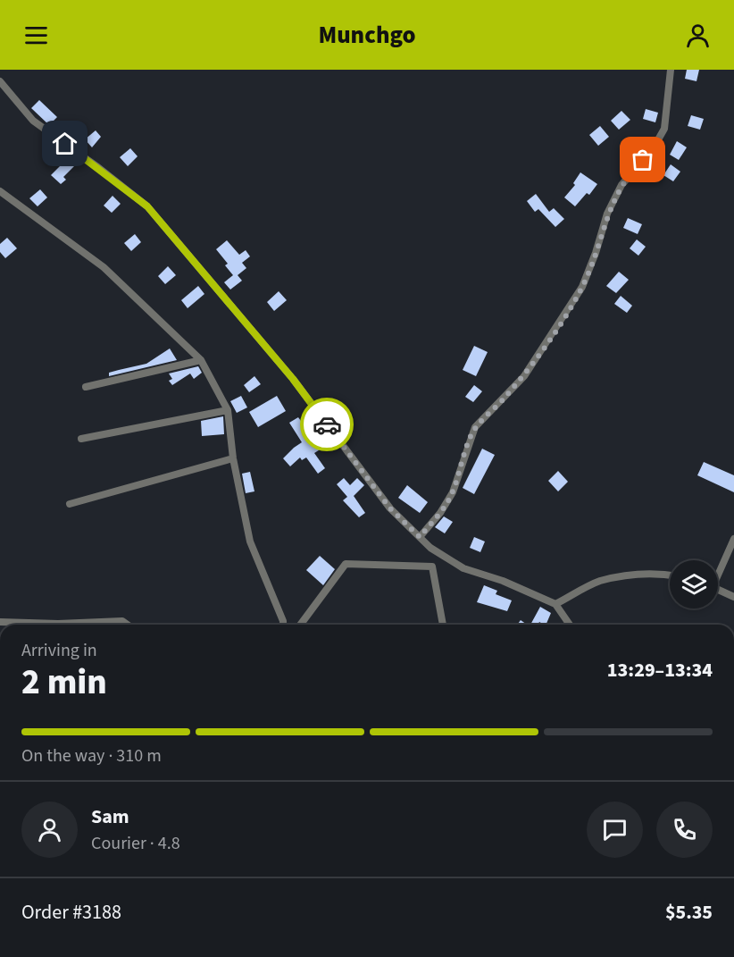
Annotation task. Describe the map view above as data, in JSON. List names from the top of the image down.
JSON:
{
  "page": {
    "header": "Munchgo",
    "heading": ["2 min", "Arriving in", "13:29–13:34"],
    "panel": [
      "Sam",
      "Courier · 4.8",
      "Order #3188",
      "$5.35"
    ],
    "bar": "On the way · 310 m"
  }
}
